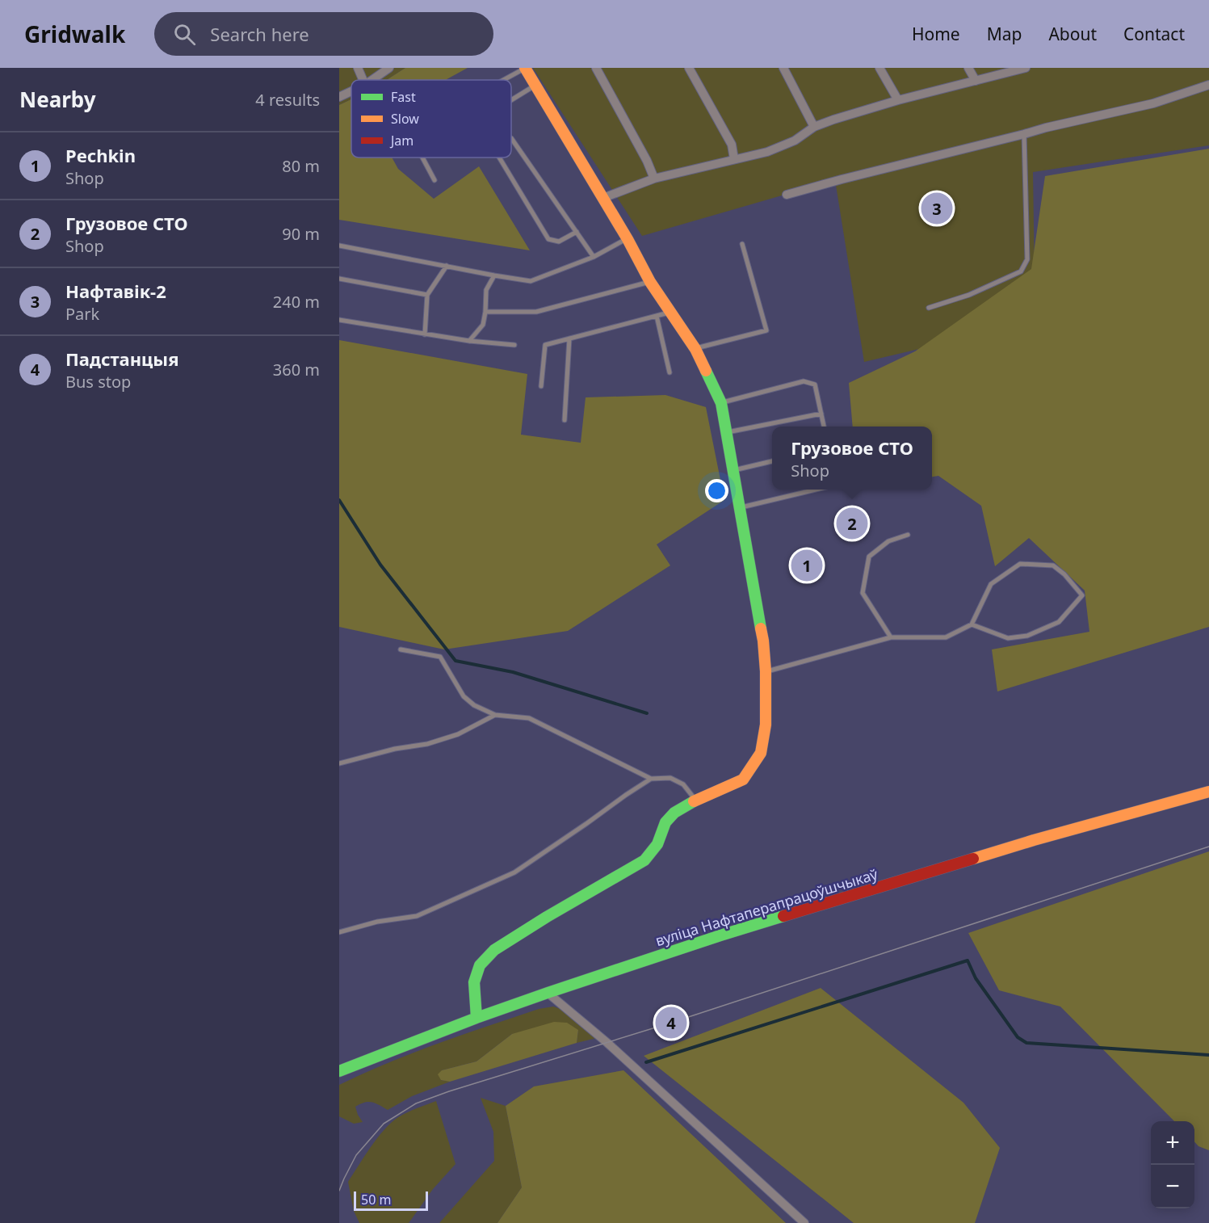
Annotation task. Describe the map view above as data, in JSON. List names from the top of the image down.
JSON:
{
  "streets": {
    "street": ["вуліца Нафтаперапрацоўшчыкаў"]
  },
  "legend": ["Fast", "Slow", "Jam"],
  "scale_bar": "50 m",
  "page": {
    "header": "Gridwalk",
    "search": "Search here",
    "nav": [
      "Home",
      "Map",
      "About",
      "Contact"
    ],
    "heading": ["Nearby", "4 results"],
    "list": [
      {
        "mark": "1",
        "name": "Pechkin",
        "note": "Shop",
        "value": "80 m"
      },
      {
        "mark": "2",
        "name": "Грузовое СТО",
        "note": "Shop",
        "value": "90 m"
      },
      {
        "mark": "3",
        "name": "Нафтавік-2",
        "note": "Park",
        "value": "240 m"
      },
      {
        "mark": "4",
        "name": "Падстанцыя",
        "note": "Bus stop",
        "value": "360 m"
      }
    ],
    "pins": [
      "3",
      "2",
      "1",
      "4"
    ],
    "popup": ["Грузовое СТО", "Shop"],
    "map_buttons": ["+", "−"],
    "scale": "50 m"
  }
}
